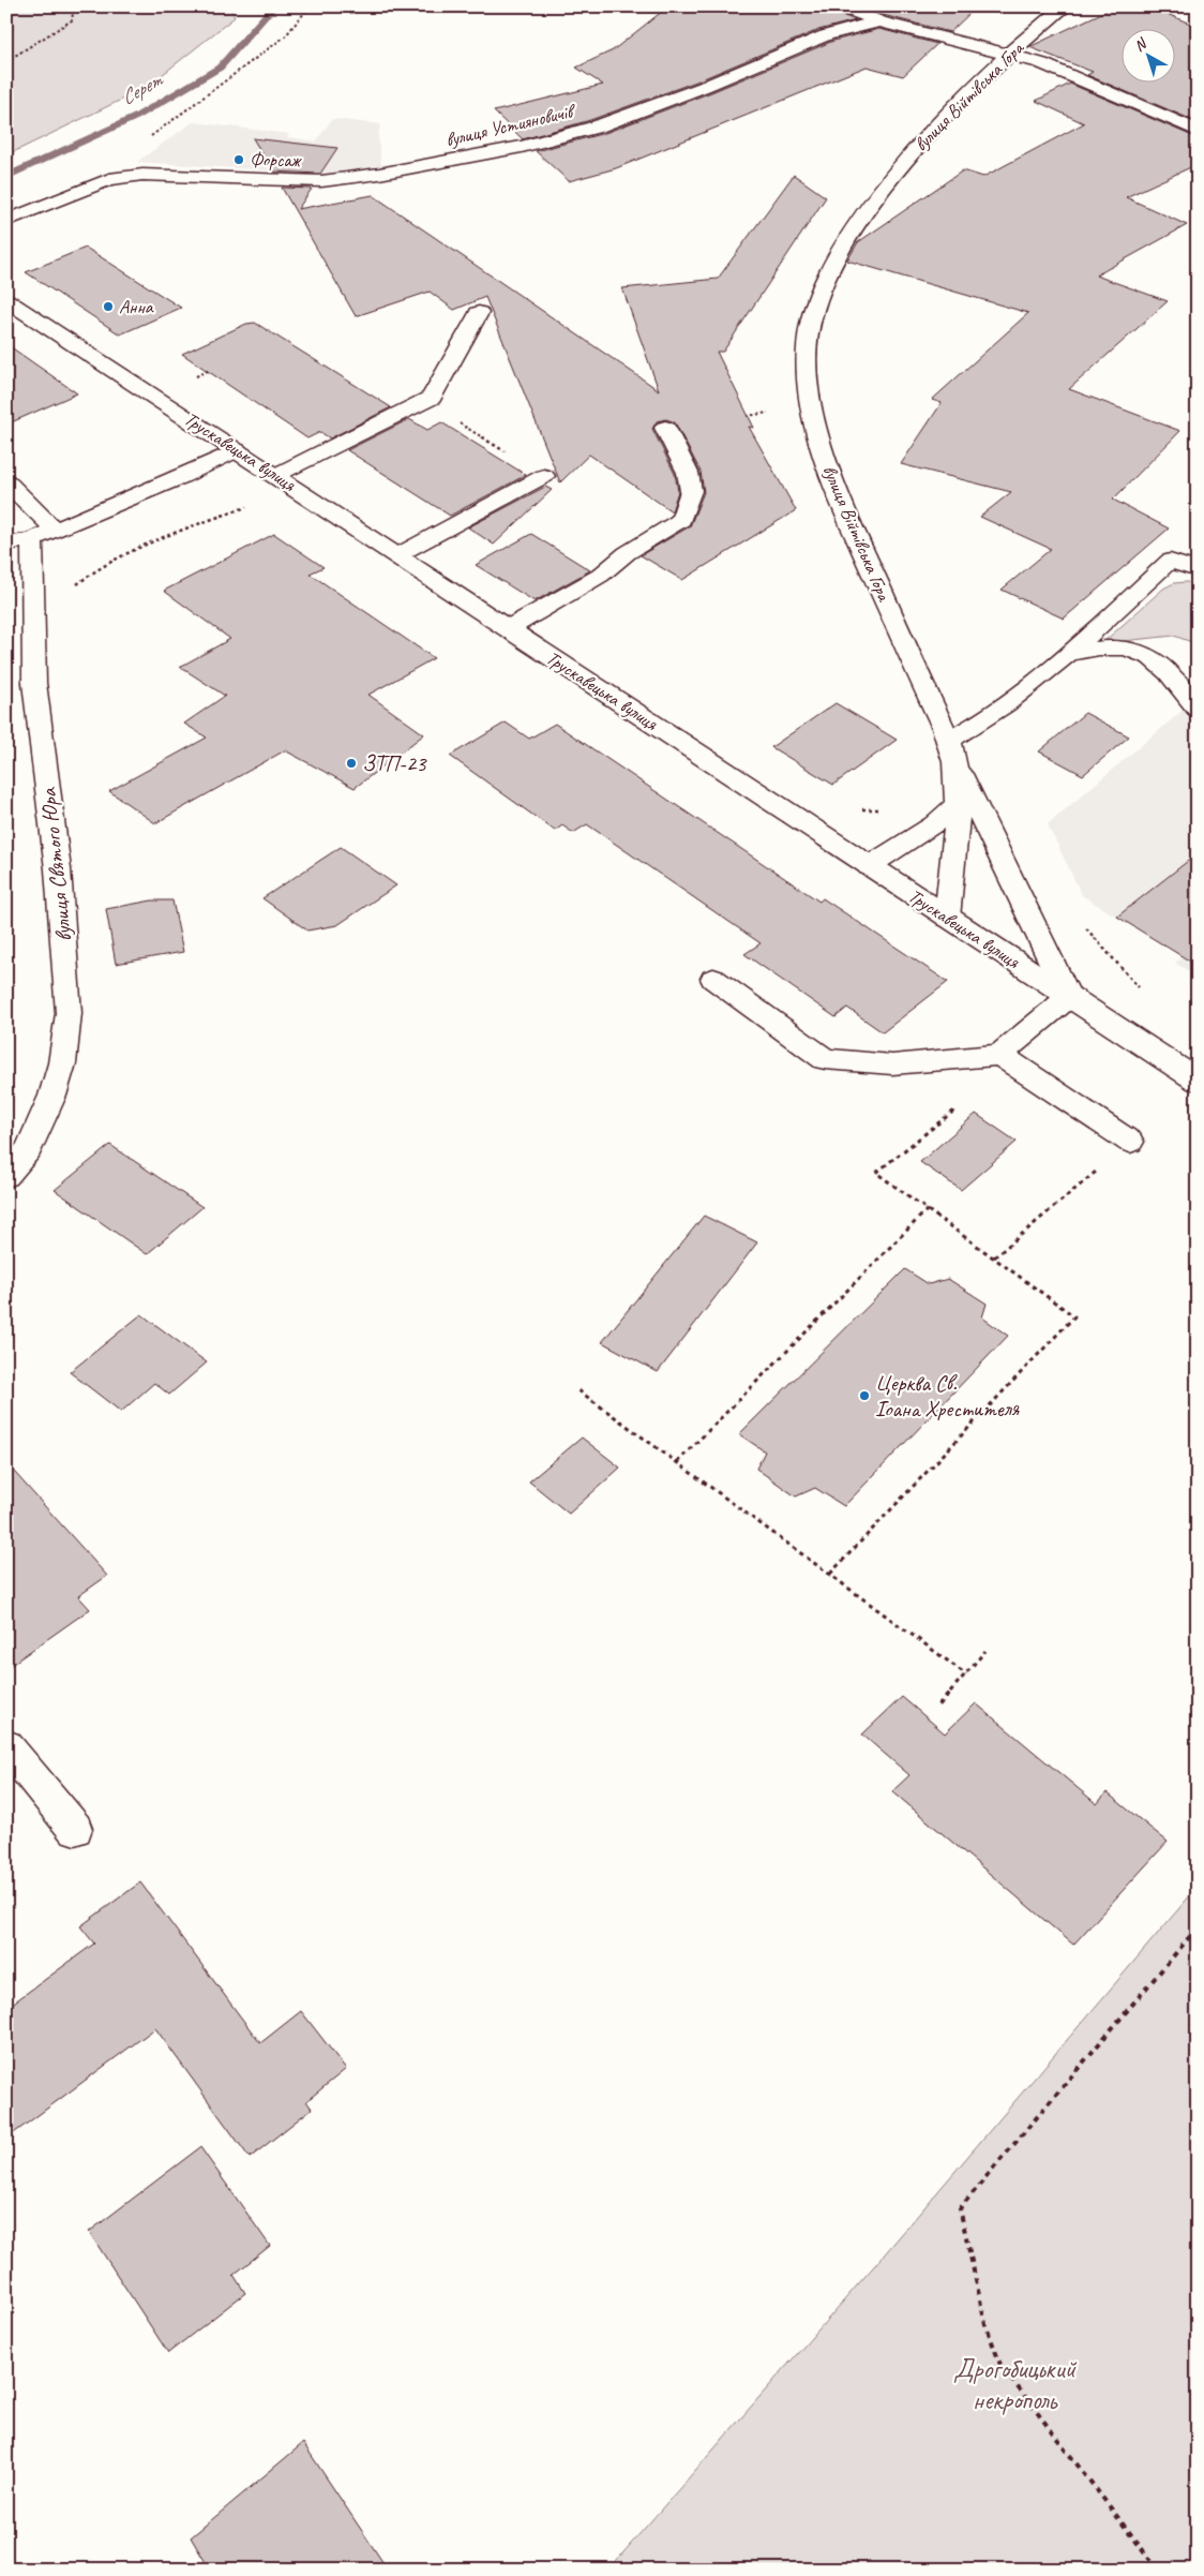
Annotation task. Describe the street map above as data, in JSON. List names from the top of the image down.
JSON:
{
  "streets": {
    "street": [
      "вулиця Війтівська Гора",
      "вулиця Устияновичів",
      "Трускавецька вулиця",
      "вулиця Святого Юра"
    ]
  },
  "crossings": [
    ["вулиця Війтівська Гора", "вулиця Устияновичів"],
    ["вулиця Війтівська Гора", "Трускавецька вулиця"]
  ],
  "water": ["Серет"],
  "parks": ["Дрогобицький некрополь"],
  "places": [
    "Форсаж",
    "Анна",
    "ЗТП-23",
    "Церква Св. Іоана Хрестителя"
  ],
  "north": "top left"
}
